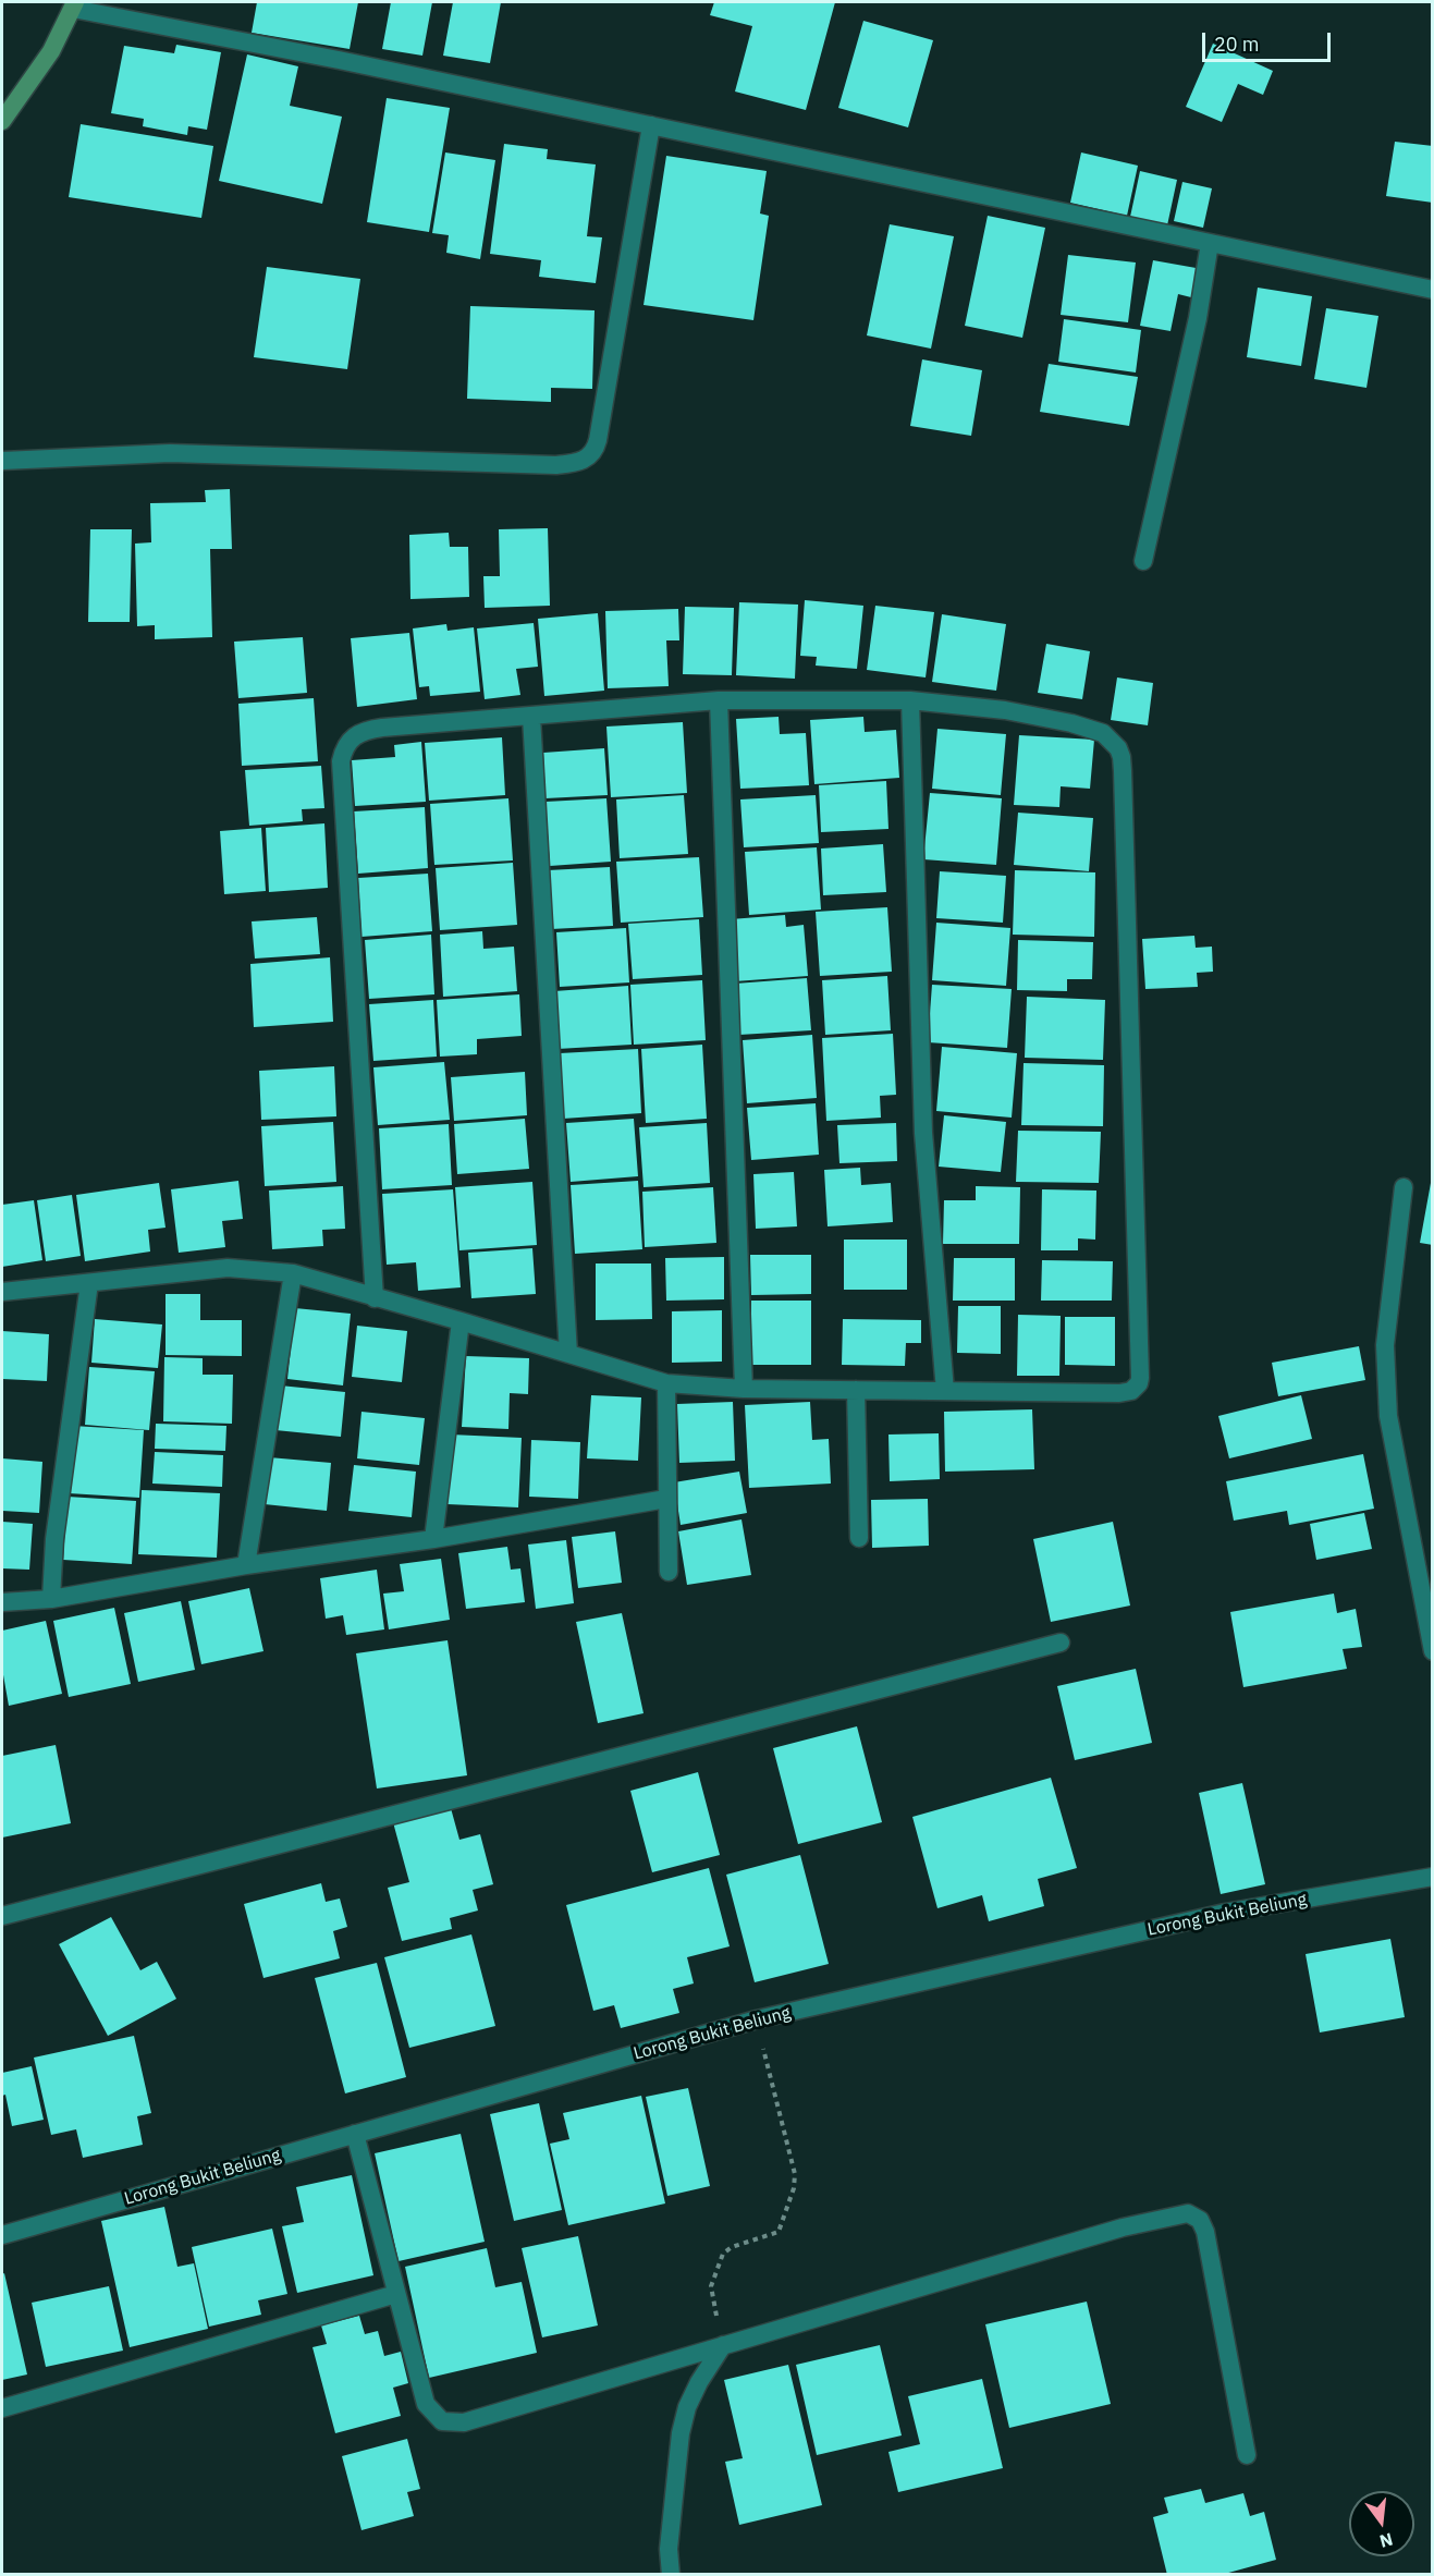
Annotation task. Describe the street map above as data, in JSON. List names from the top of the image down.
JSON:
{
  "streets": {
    "street": ["Lorong Bukit Beliung"]
  },
  "scale_bar": "20 m",
  "north": "bottom"
}
